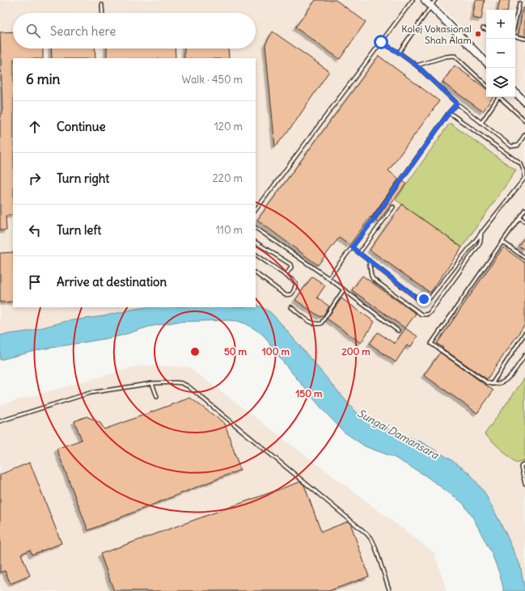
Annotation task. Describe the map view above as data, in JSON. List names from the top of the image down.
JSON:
{
  "water": ["Sungai Damansara"],
  "places": ["Kolej Vokasional Shah Alam"],
  "page": {
    "map_buttons": ["+", "−"],
    "search": "Search here",
    "heading": ["6 min", "Walk · 450 m"],
    "list": [
      ["Continue", "120 m"],
      ["Turn right", "220 m"],
      ["Turn left", "110 m"],
      "Arrive at destination"
    ]
  },
  "rings": [
    "50 m",
    "100 m",
    "200 m",
    "150 m"
  ]
}
